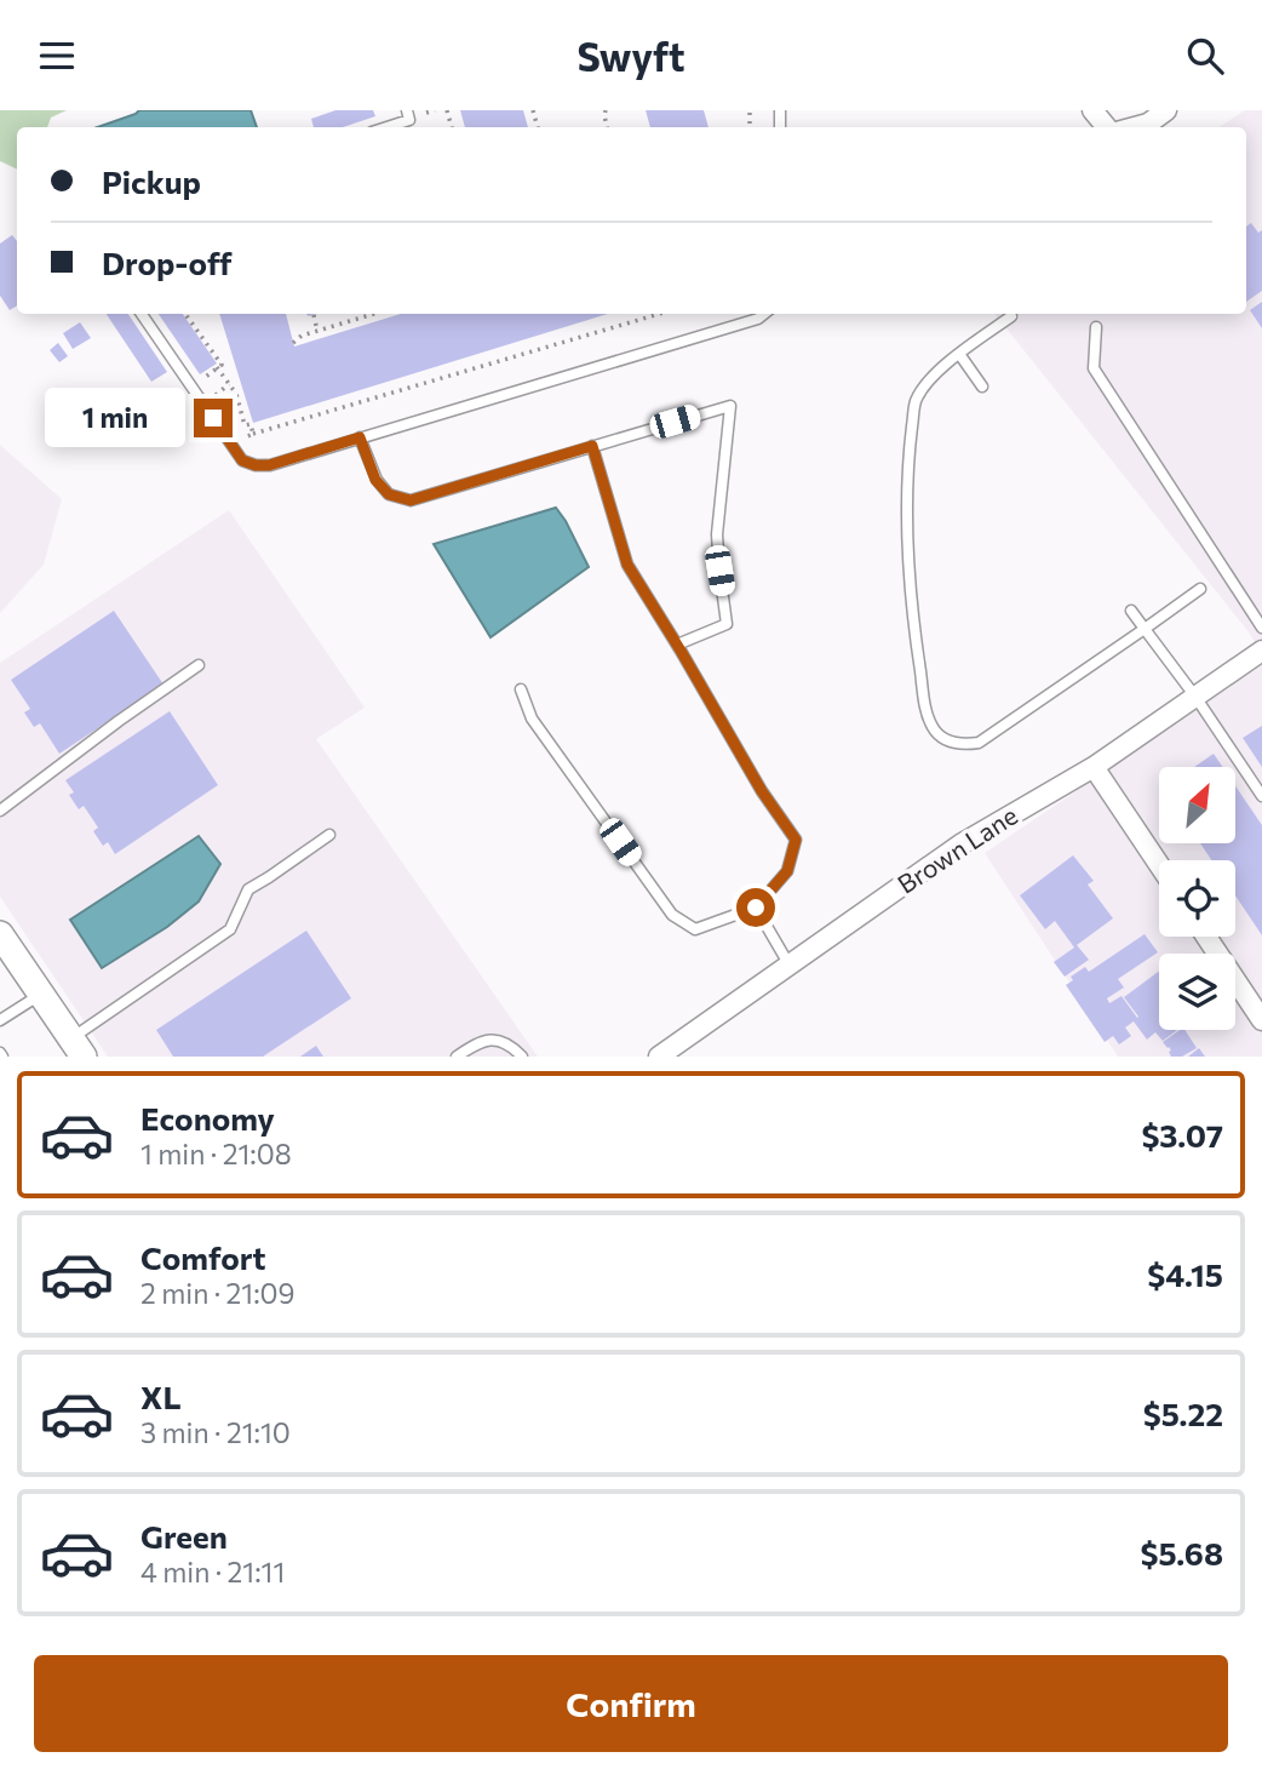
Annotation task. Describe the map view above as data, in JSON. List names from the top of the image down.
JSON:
{
  "streets": {
    "street": ["Brown Lane"]
  },
  "north": "top right",
  "page": {
    "header": "Swyft",
    "banner": ["Pickup", "Drop-off"],
    "bubble": "1 min",
    "list": [
      {
        "name": "Economy",
        "note": "1 min · 21:08",
        "value": "$3.07"
      },
      {
        "name": "Comfort",
        "note": "2 min · 21:09",
        "value": "$4.15"
      },
      {
        "name": "XL",
        "note": "3 min · 21:10",
        "value": "$5.22"
      },
      {
        "name": "Green",
        "note": "4 min · 21:11",
        "value": "$5.68"
      }
    ],
    "buttons": "Confirm"
  }
}
